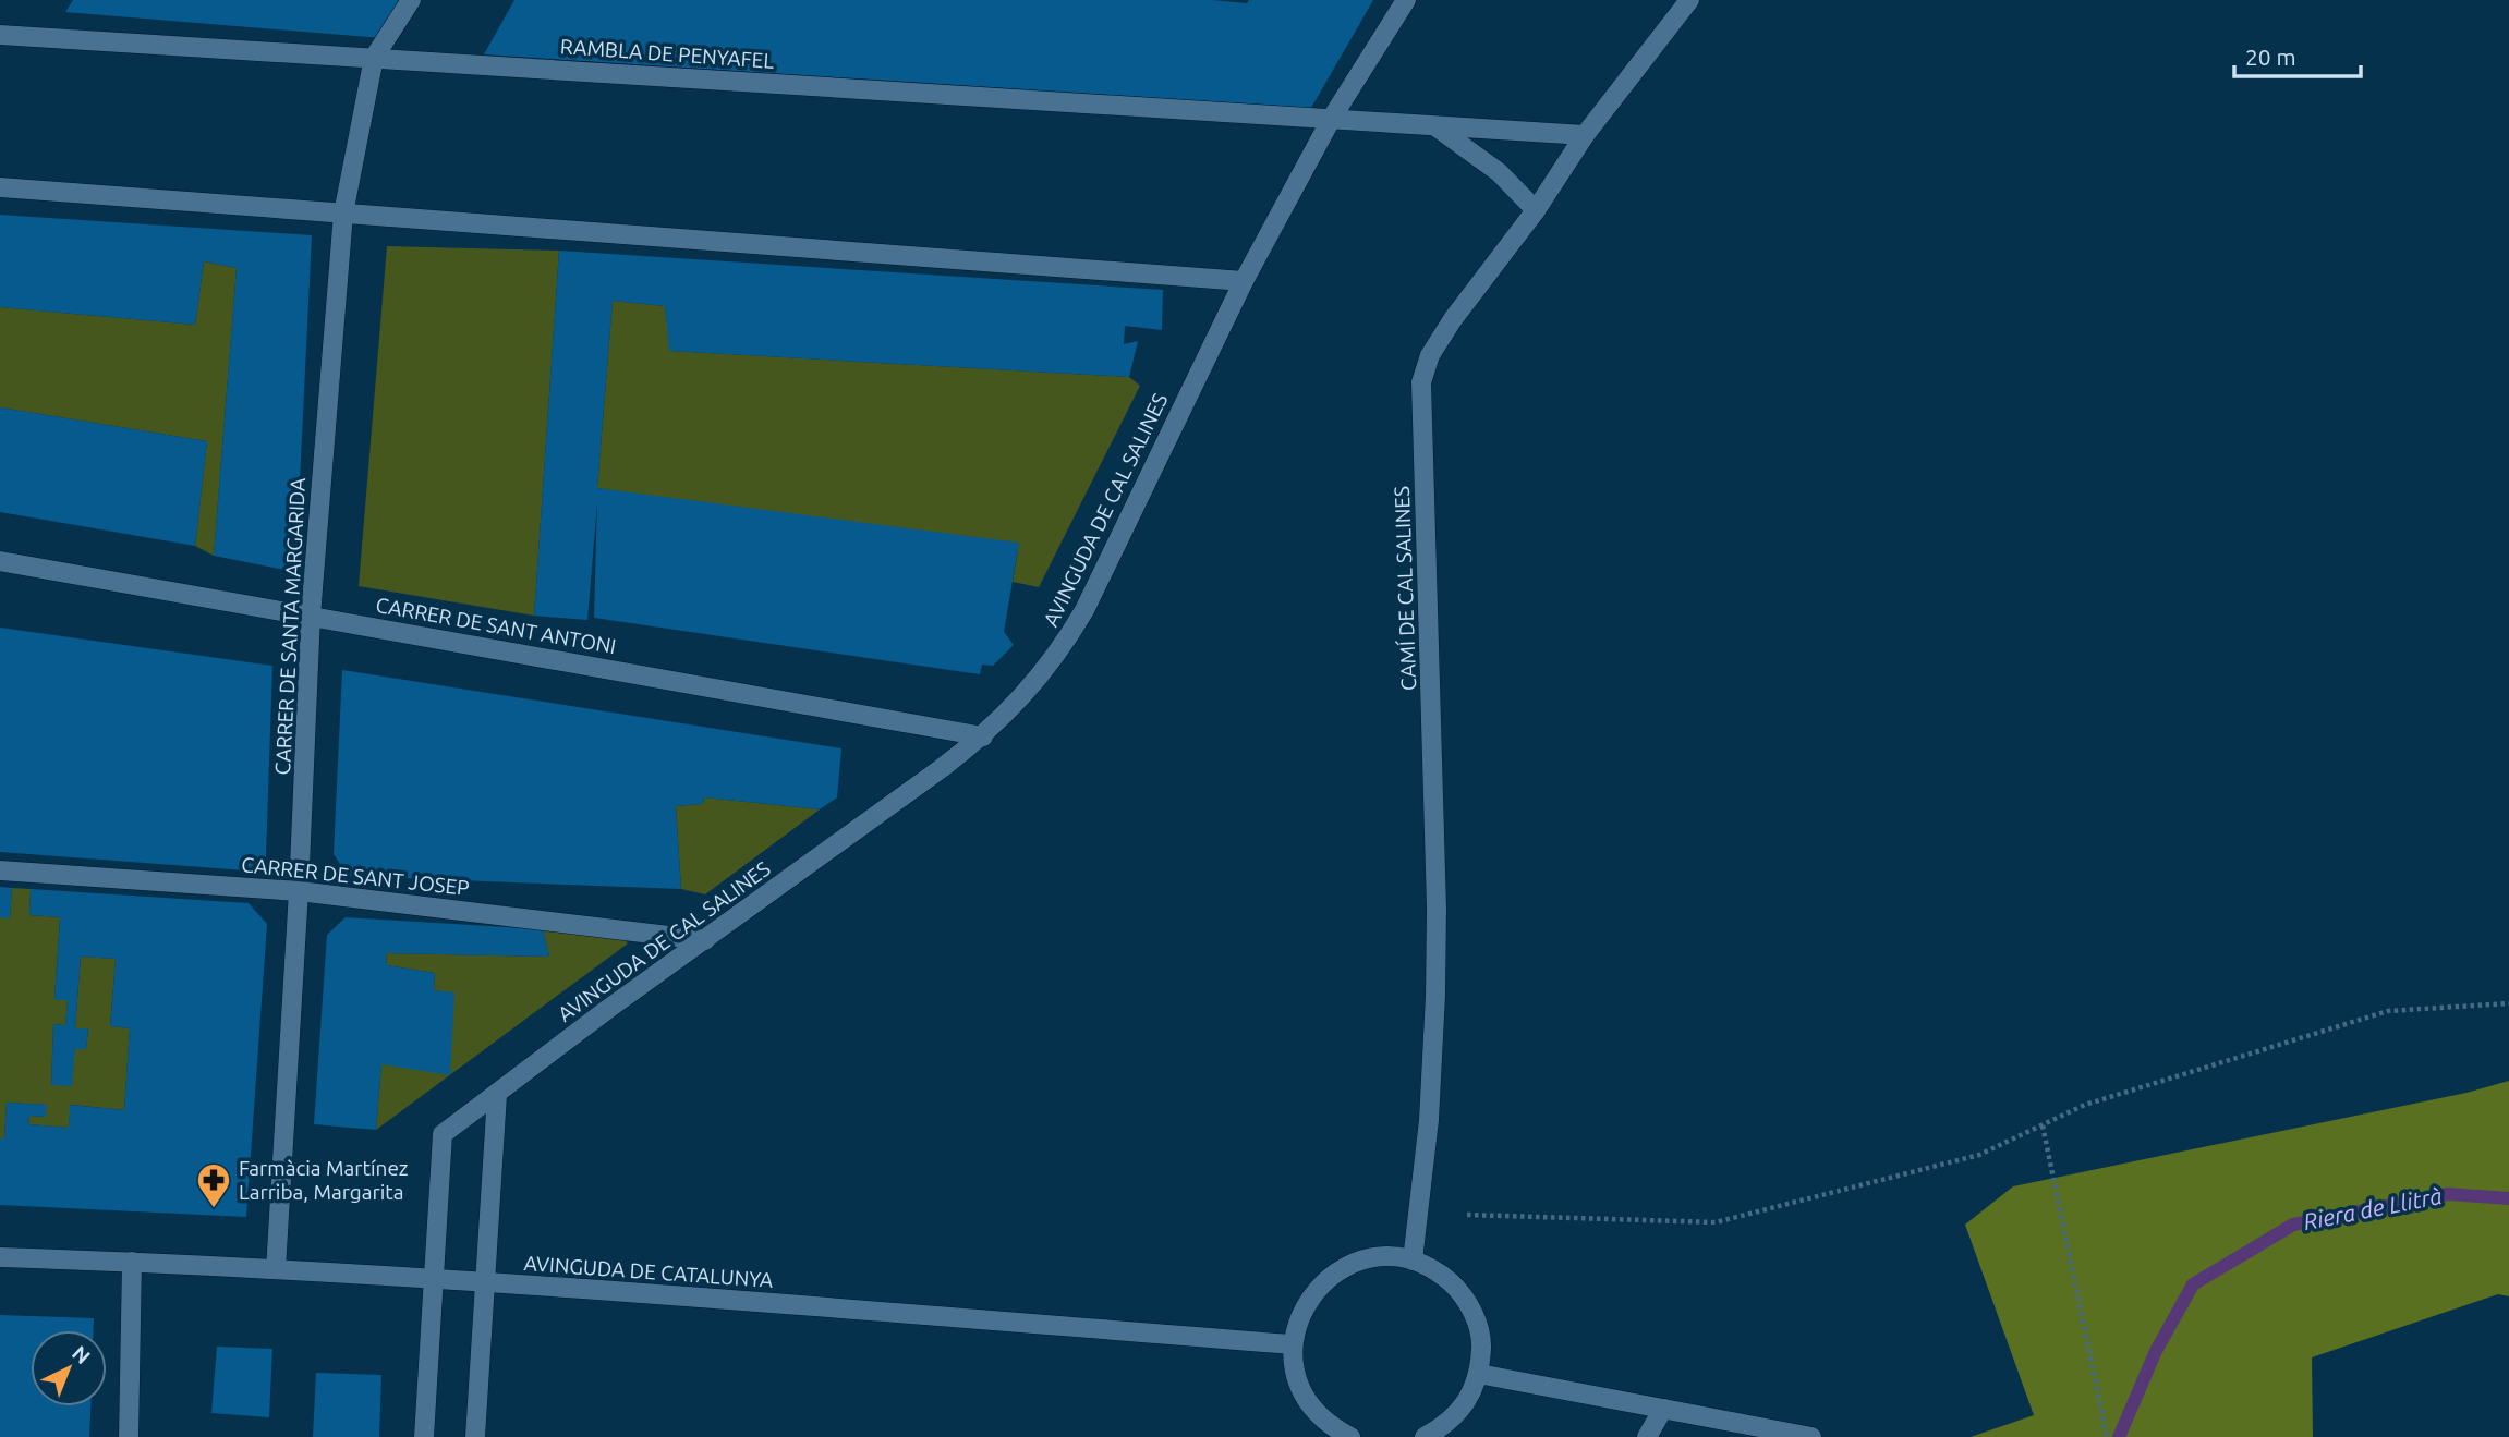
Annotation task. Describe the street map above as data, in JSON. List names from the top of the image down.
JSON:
{
  "streets": {
    "street": [
      "RAMBLA DE PENYAFEL",
      "AVINGUDA DE CAL SALINES",
      "CAMÍ DE CAL SALINES",
      "CARRER DE SANT ANTONI",
      "CARRER DE SANTA MARGARIDA",
      "CARRER DE SANT JOSEP",
      "AVINGUDA DE CATALUNYA"
    ]
  },
  "crossings": [
    ["RAMBLA DE PENYAFEL", "AVINGUDA DE CAL SALINES"],
    ["RAMBLA DE PENYAFEL", "CAMÍ DE CAL SALINES"],
    ["RAMBLA DE PENYAFEL", "CARRER DE SANTA MARGARIDA"],
    ["AVINGUDA DE CAL SALINES", "CARRER DE SANT ANTONI"],
    ["AVINGUDA DE CAL SALINES", "CARRER DE SANT JOSEP"],
    ["AVINGUDA DE CAL SALINES", "AVINGUDA DE CATALUNYA"],
    ["CARRER DE SANT ANTONI", "CARRER DE SANTA MARGARIDA"],
    ["CARRER DE SANTA MARGARIDA", "CARRER DE SANT JOSEP"],
    ["CARRER DE SANTA MARGARIDA", "AVINGUDA DE CATALUNYA"]
  ],
  "water": ["Riera de Llitrà"],
  "places": {
    "pharmacy": ["Farmàcia Martínez Larriba, Margarita"]
  },
  "scale_bar": "20 m",
  "north": "top right"
}
